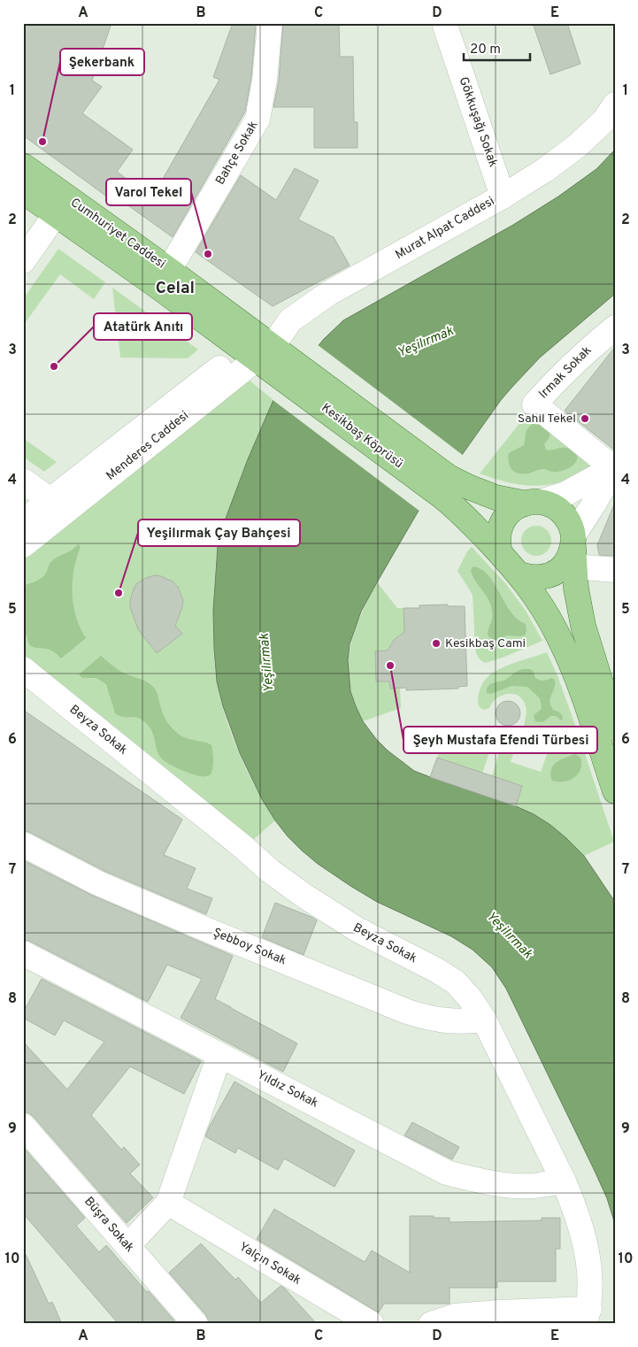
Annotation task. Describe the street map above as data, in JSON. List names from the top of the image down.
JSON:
{
  "streets": {
    "main road": ["Cumhuriyet Caddesi", "Kesikbaş Köprüsü"],
    "street": [
      "Gökkuşağı Sokak",
      "Bahçe Sokak",
      "Murat Alpat Caddesi",
      "Irmak Sokak",
      "Menderes Caddesi",
      "Beyza Sokak",
      "Şebboy Sokak",
      "Yıldız Sokak",
      "Büşra Sokak",
      "Yalçın Sokak"
    ]
  },
  "crossings": [
    ["Gökkuşağı Sokak", "Murat Alpat Caddesi"],
    ["Bahçe Sokak", "Cumhuriyet Caddesi"],
    ["Murat Alpat Caddesi", "Cumhuriyet Caddesi"],
    ["Murat Alpat Caddesi", "Menderes Caddesi"],
    ["Cumhuriyet Caddesi", "Kesikbaş Köprüsü"],
    ["Cumhuriyet Caddesi", "Menderes Caddesi"],
    ["Beyza Sokak", "Şebboy Sokak"],
    ["Beyza Sokak", "Yıldız Sokak"]
  ],
  "districts": ["Celal"],
  "water": ["Yeşilırmak"],
  "places": [
    "Şekerbank",
    "Varol Tekel",
    "Atatürk Anıtı",
    "Sahil Tekel",
    "Yeşilırmak Çay Bahçesi",
    "Kesikbaş Cami",
    "Şeyh Mustafa Efendi Türbesi"
  ],
  "scale_bar": "20 m",
  "grid": {
    "columns": [
      "A",
      "B",
      "C",
      "D",
      "E"
    ],
    "rows": [
      "1",
      "2",
      "3",
      "4",
      "5",
      "6",
      "7",
      "8",
      "9",
      "10"
    ]
  }
}
